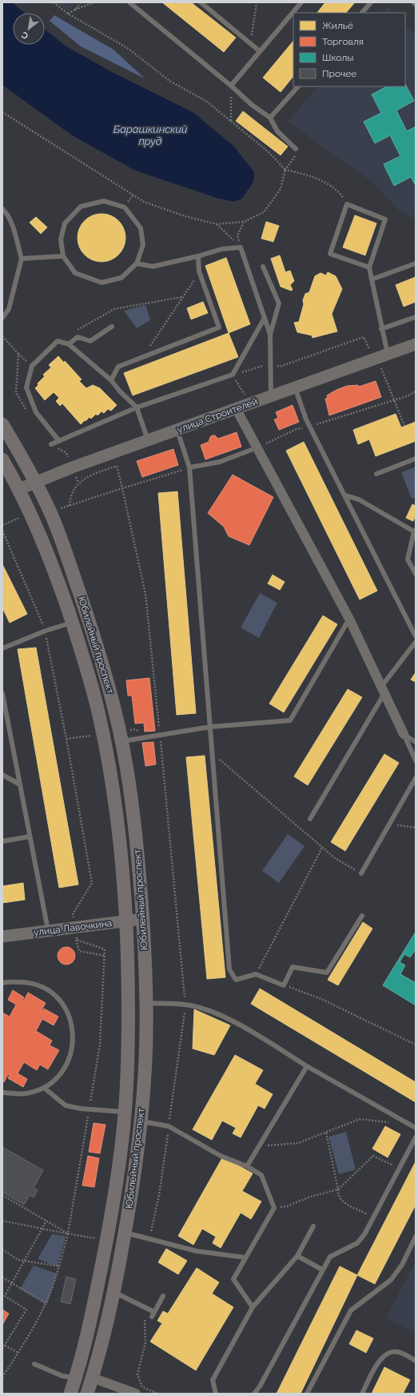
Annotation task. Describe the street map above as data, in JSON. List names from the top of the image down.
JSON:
{
  "streets": {
    "main road": ["Юбилейный проспект"],
    "street": ["улица Строителей", "улица Лавочкина"]
  },
  "crossings": [
    ["улица Строителей", "Юбилейный проспект"],
    ["Юбилейный проспект", "улица Лавочкина"]
  ],
  "water": ["Барашкинский пруд"],
  "legend": [
    "Жильё",
    "Торговля",
    "Школы",
    "Прочее"
  ],
  "north": "bottom left"
}
